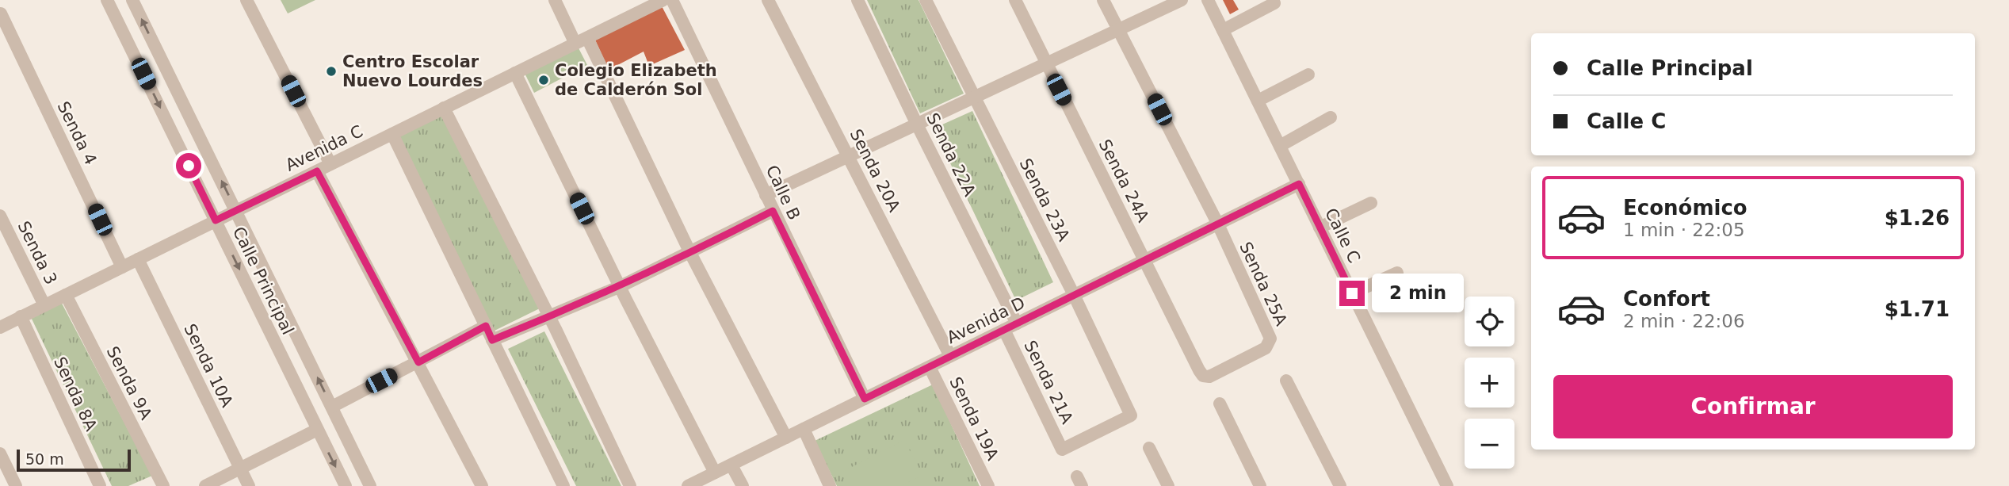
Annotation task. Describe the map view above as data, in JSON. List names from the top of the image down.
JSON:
{
  "streets": {
    "street": [
      "Senda 4",
      "Avenida C",
      "Senda 22A",
      "Senda 20A",
      "Senda 24A",
      "Calle B",
      "Senda 23A",
      "Calle C",
      "Senda 3",
      "Calle Principal",
      "Senda 25A",
      "Avenida D",
      "Senda 10A",
      "Senda 21A",
      "Senda 9A",
      "Senda 8A",
      "Senda 19A"
    ]
  },
  "crossings": [
    ["Senda 4", "Avenida C"],
    ["Avenida C", "Senda 3"],
    ["Avenida C", "Calle Principal"],
    ["Avenida C", "Senda 10A"],
    ["Avenida C", "Senda 9A"],
    ["Avenida C", "Senda 8A"],
    ["Senda 22A", "Avenida D"],
    ["Senda 20A", "Avenida D"],
    ["Senda 24A", "Senda 25A"],
    ["Senda 24A", "Avenida D"],
    ["Calle B", "Avenida D"],
    ["Senda 23A", "Avenida D"],
    ["Senda 23A", "Senda 21A"],
    ["Calle C", "Avenida D"],
    ["Senda 25A", "Avenida D"],
    ["Avenida D", "Senda 21A"],
    ["Avenida D", "Senda 19A"]
  ],
  "places": ["Centro Escolar Nuevo Lourdes", "Colegio Elizabeth de Calderón Sol"],
  "scale_bar": "50 m",
  "page": {
    "banner": ["Calle Principal", "Calle C"],
    "list": [
      {
        "name": "Económico",
        "note": "1 min · 22:05",
        "value": "$1.26"
      },
      {
        "name": "Confort",
        "note": "2 min · 22:06",
        "value": "$1.71"
      }
    ],
    "bubble": "2 min",
    "map_buttons": ["+", "−"],
    "buttons": "Confirmar",
    "scale": "50 m"
  }
}
